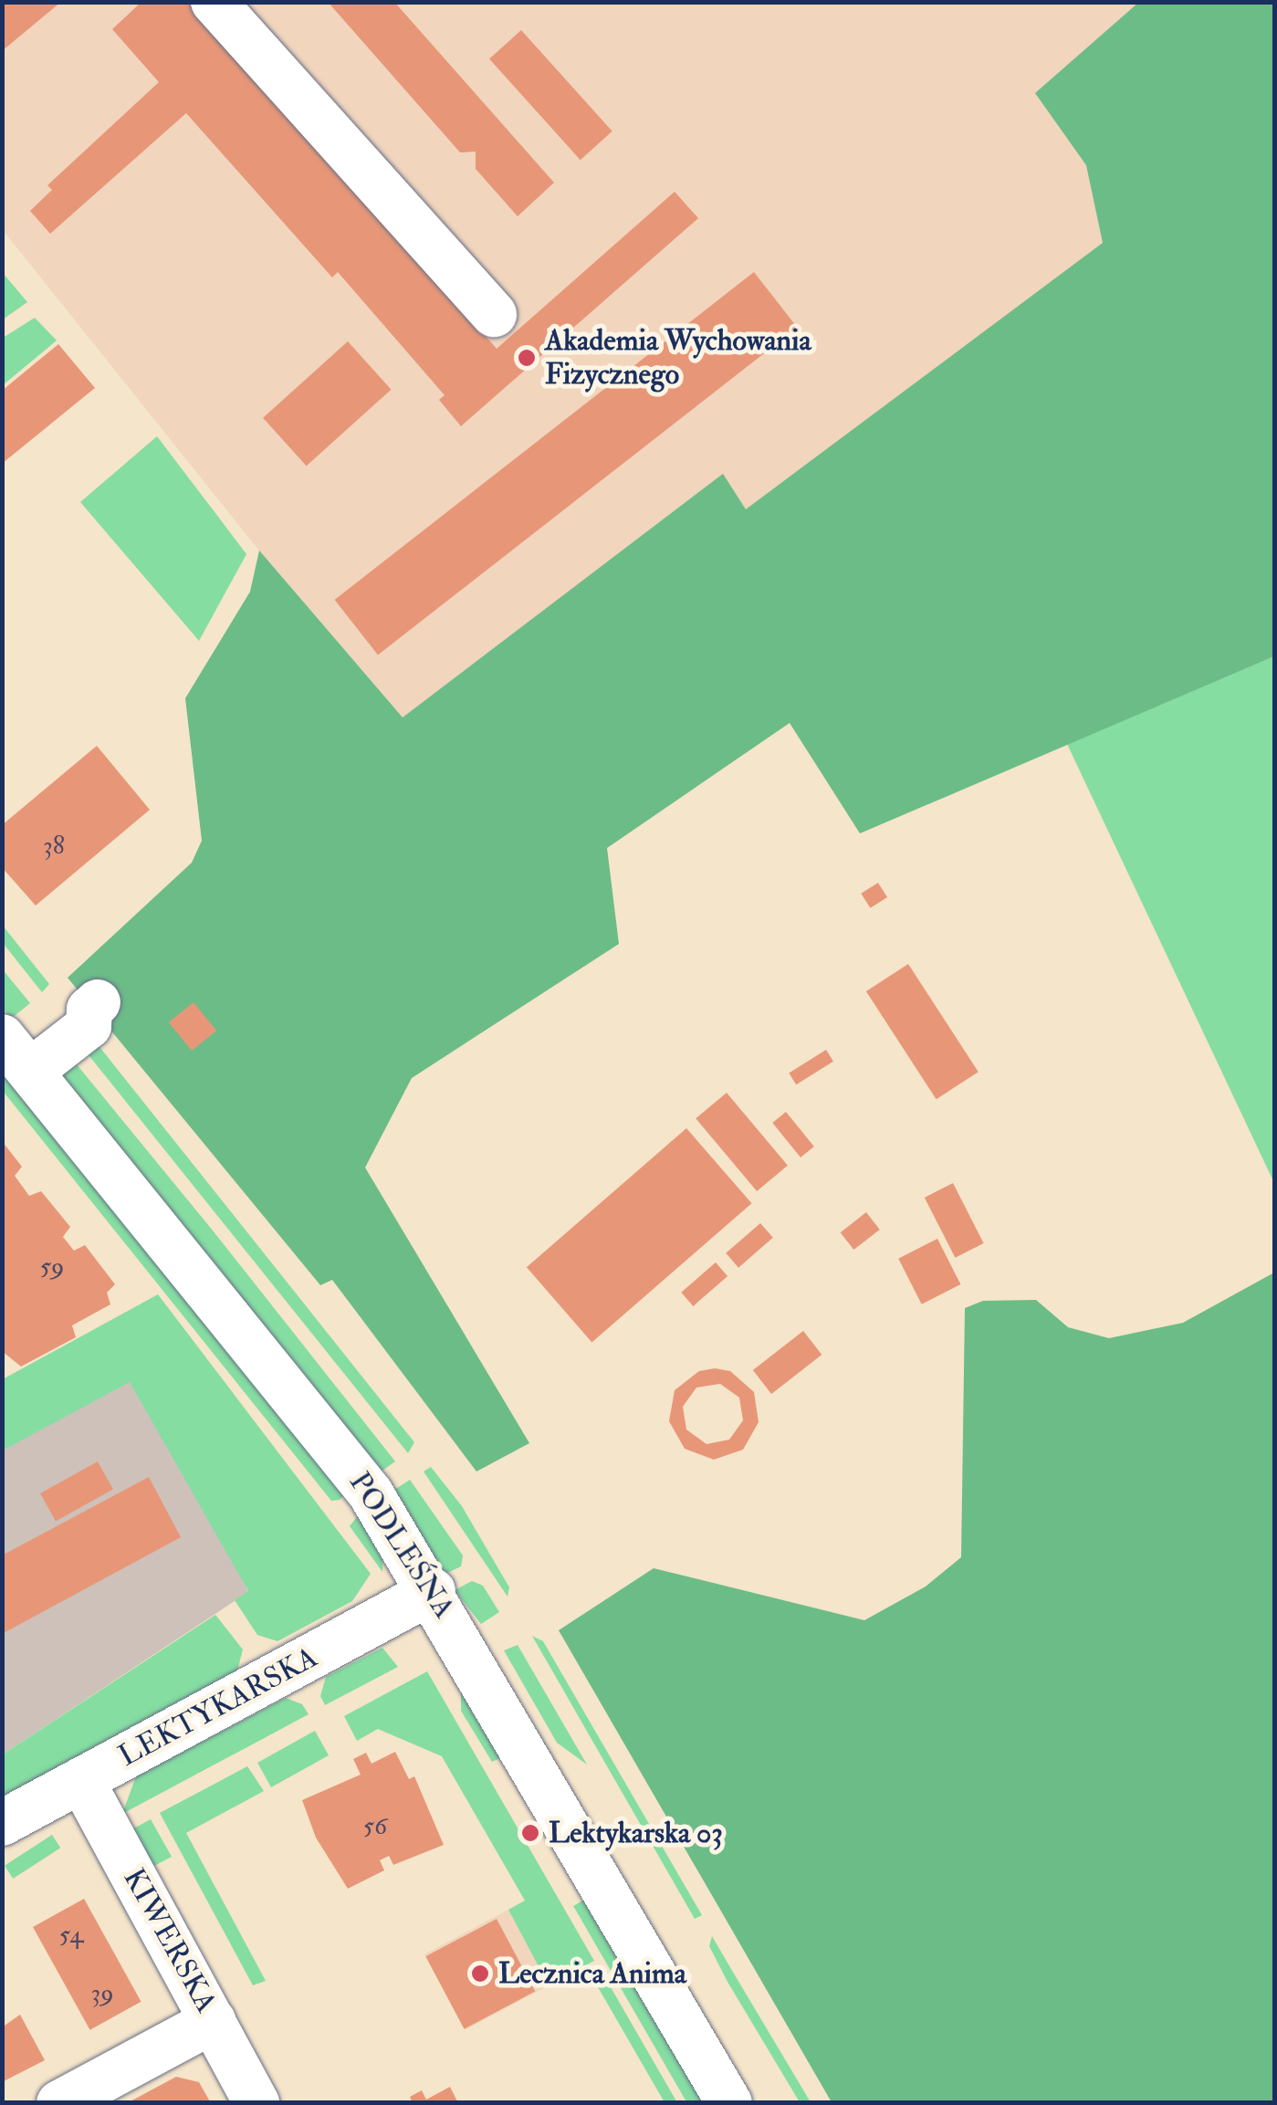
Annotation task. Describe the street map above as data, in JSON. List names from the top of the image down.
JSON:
{
  "streets": {
    "street": ["PODLEŚNA", "LEKTYKARSKA", "KIWERSKA"]
  },
  "crossings": [
    ["PODLEŚNA", "LEKTYKARSKA"],
    ["LEKTYKARSKA", "KIWERSKA"]
  ],
  "places": ["Akademia Wychowania Fizycznego", "Lektykarska 03", "Lecznica Anima"],
  "house_numbers": [
    "38",
    "59",
    "56",
    "54",
    "39"
  ]
}
